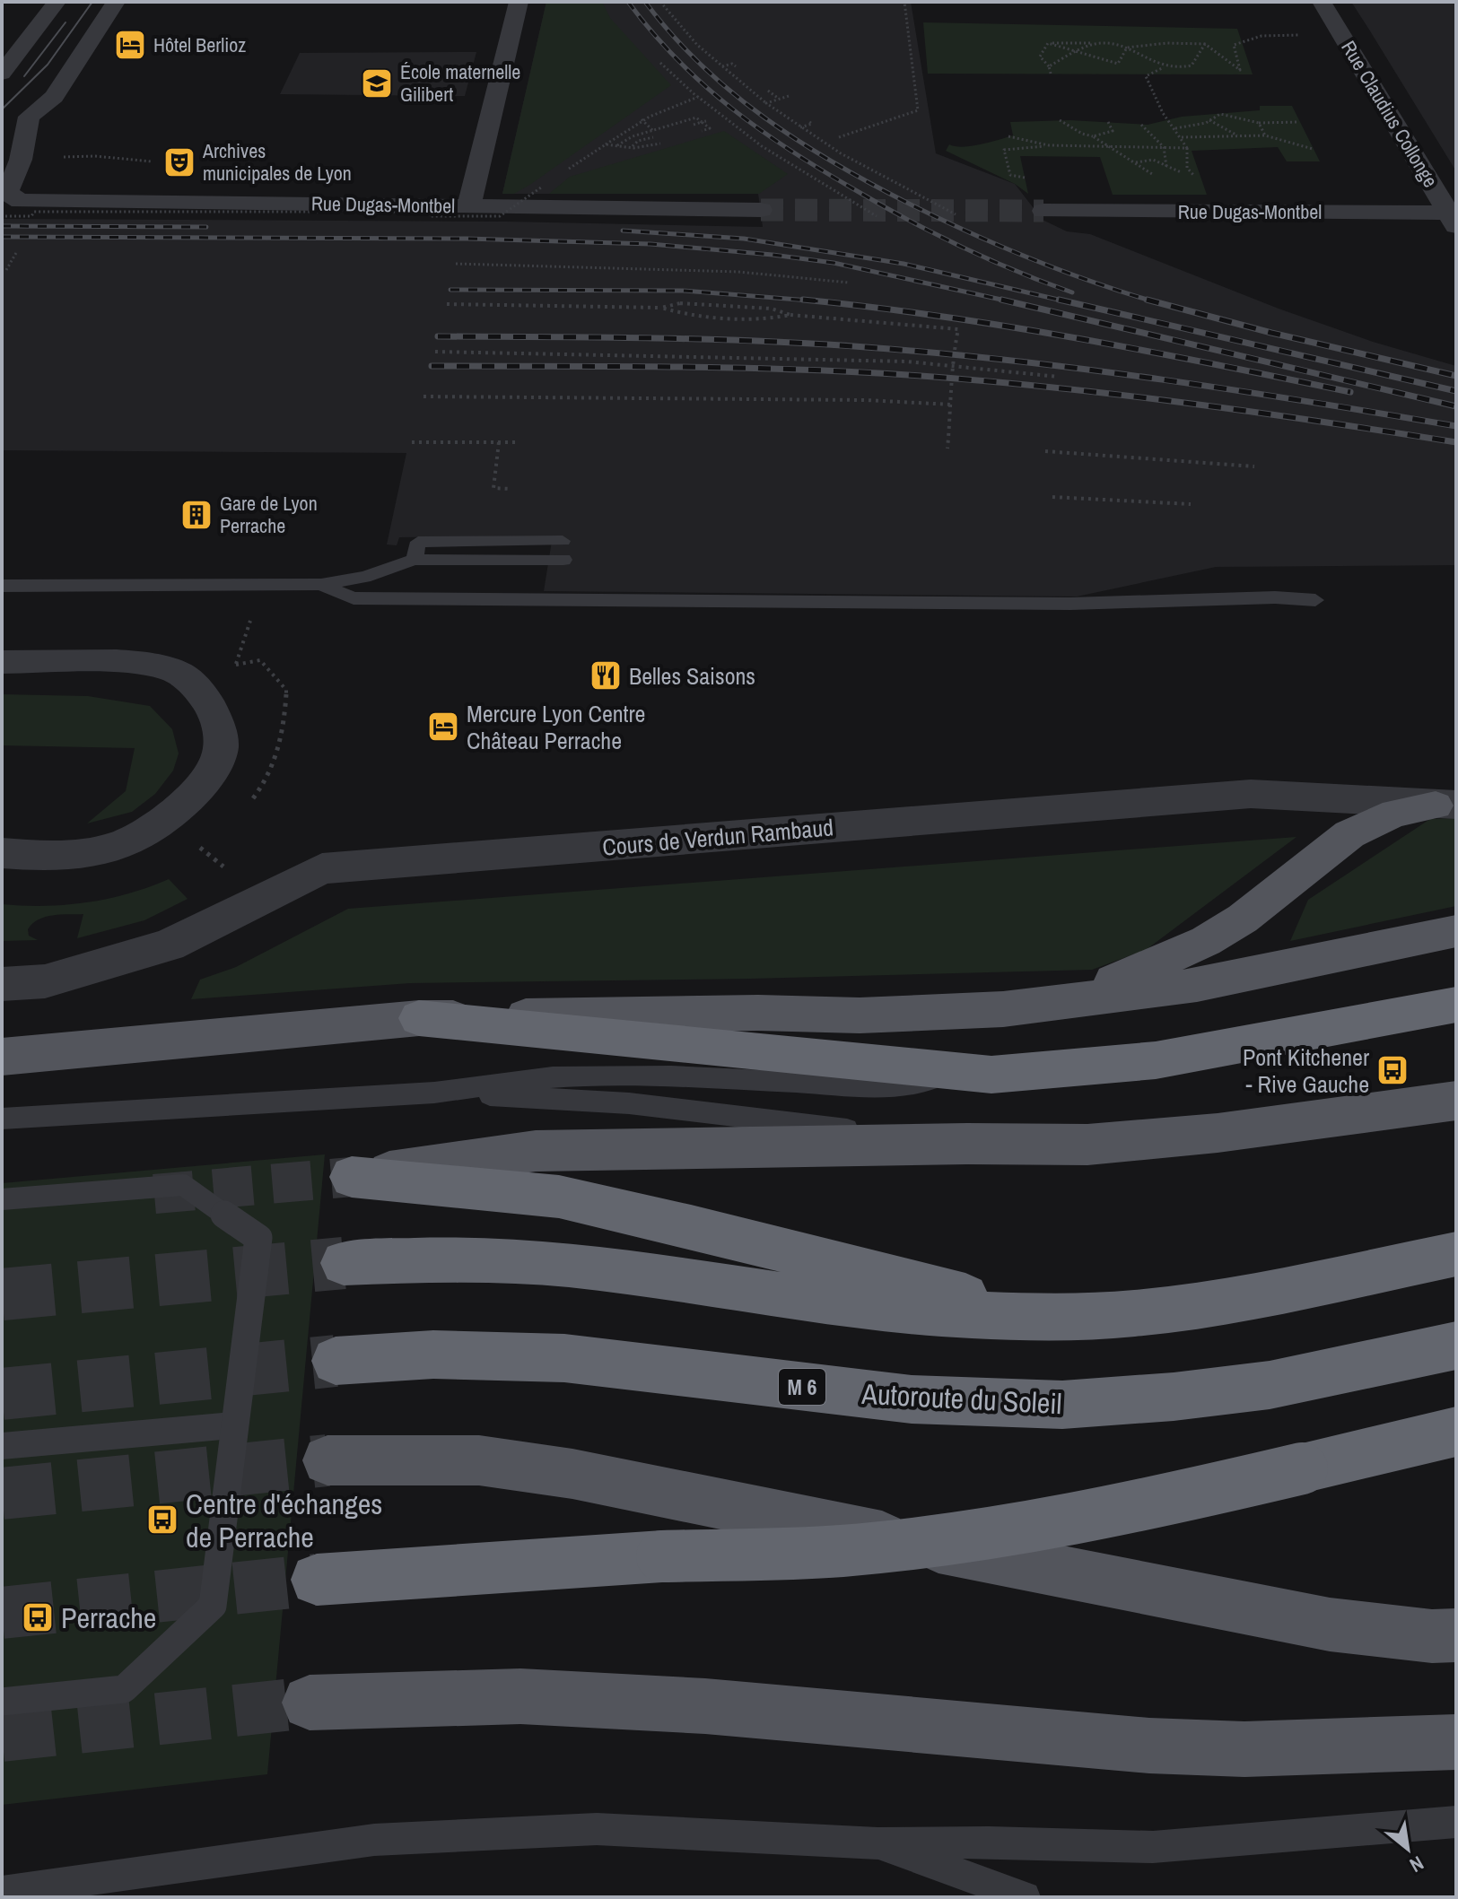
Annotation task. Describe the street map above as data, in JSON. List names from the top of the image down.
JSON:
{
  "streets": {
    "highway": ["M 6", "Autoroute du Soleil"],
    "street": ["Rue Claudius Collonge", "Rue Dugas-Montbel", "Cours de Verdun Rambaud"]
  },
  "crossings": [
    ["Rue Claudius Collonge", "Rue Dugas-Montbel"]
  ],
  "places": {
    "hotel": ["Hôtel Berlioz", "Mercure Lyon Centre Château Perrache"],
    "school or university": ["École maternelle Gilibert"],
    "theatre": ["Archives municipales de Lyon"],
    "building": ["Gare de Lyon Perrache"],
    "restaurant": ["Belles Saisons"],
    "bus stop": ["Pont Kitchener - Rive Gauche", "Centre d'échanges de Perrache", "Perrache"]
  },
  "north": "bottom right"
}
